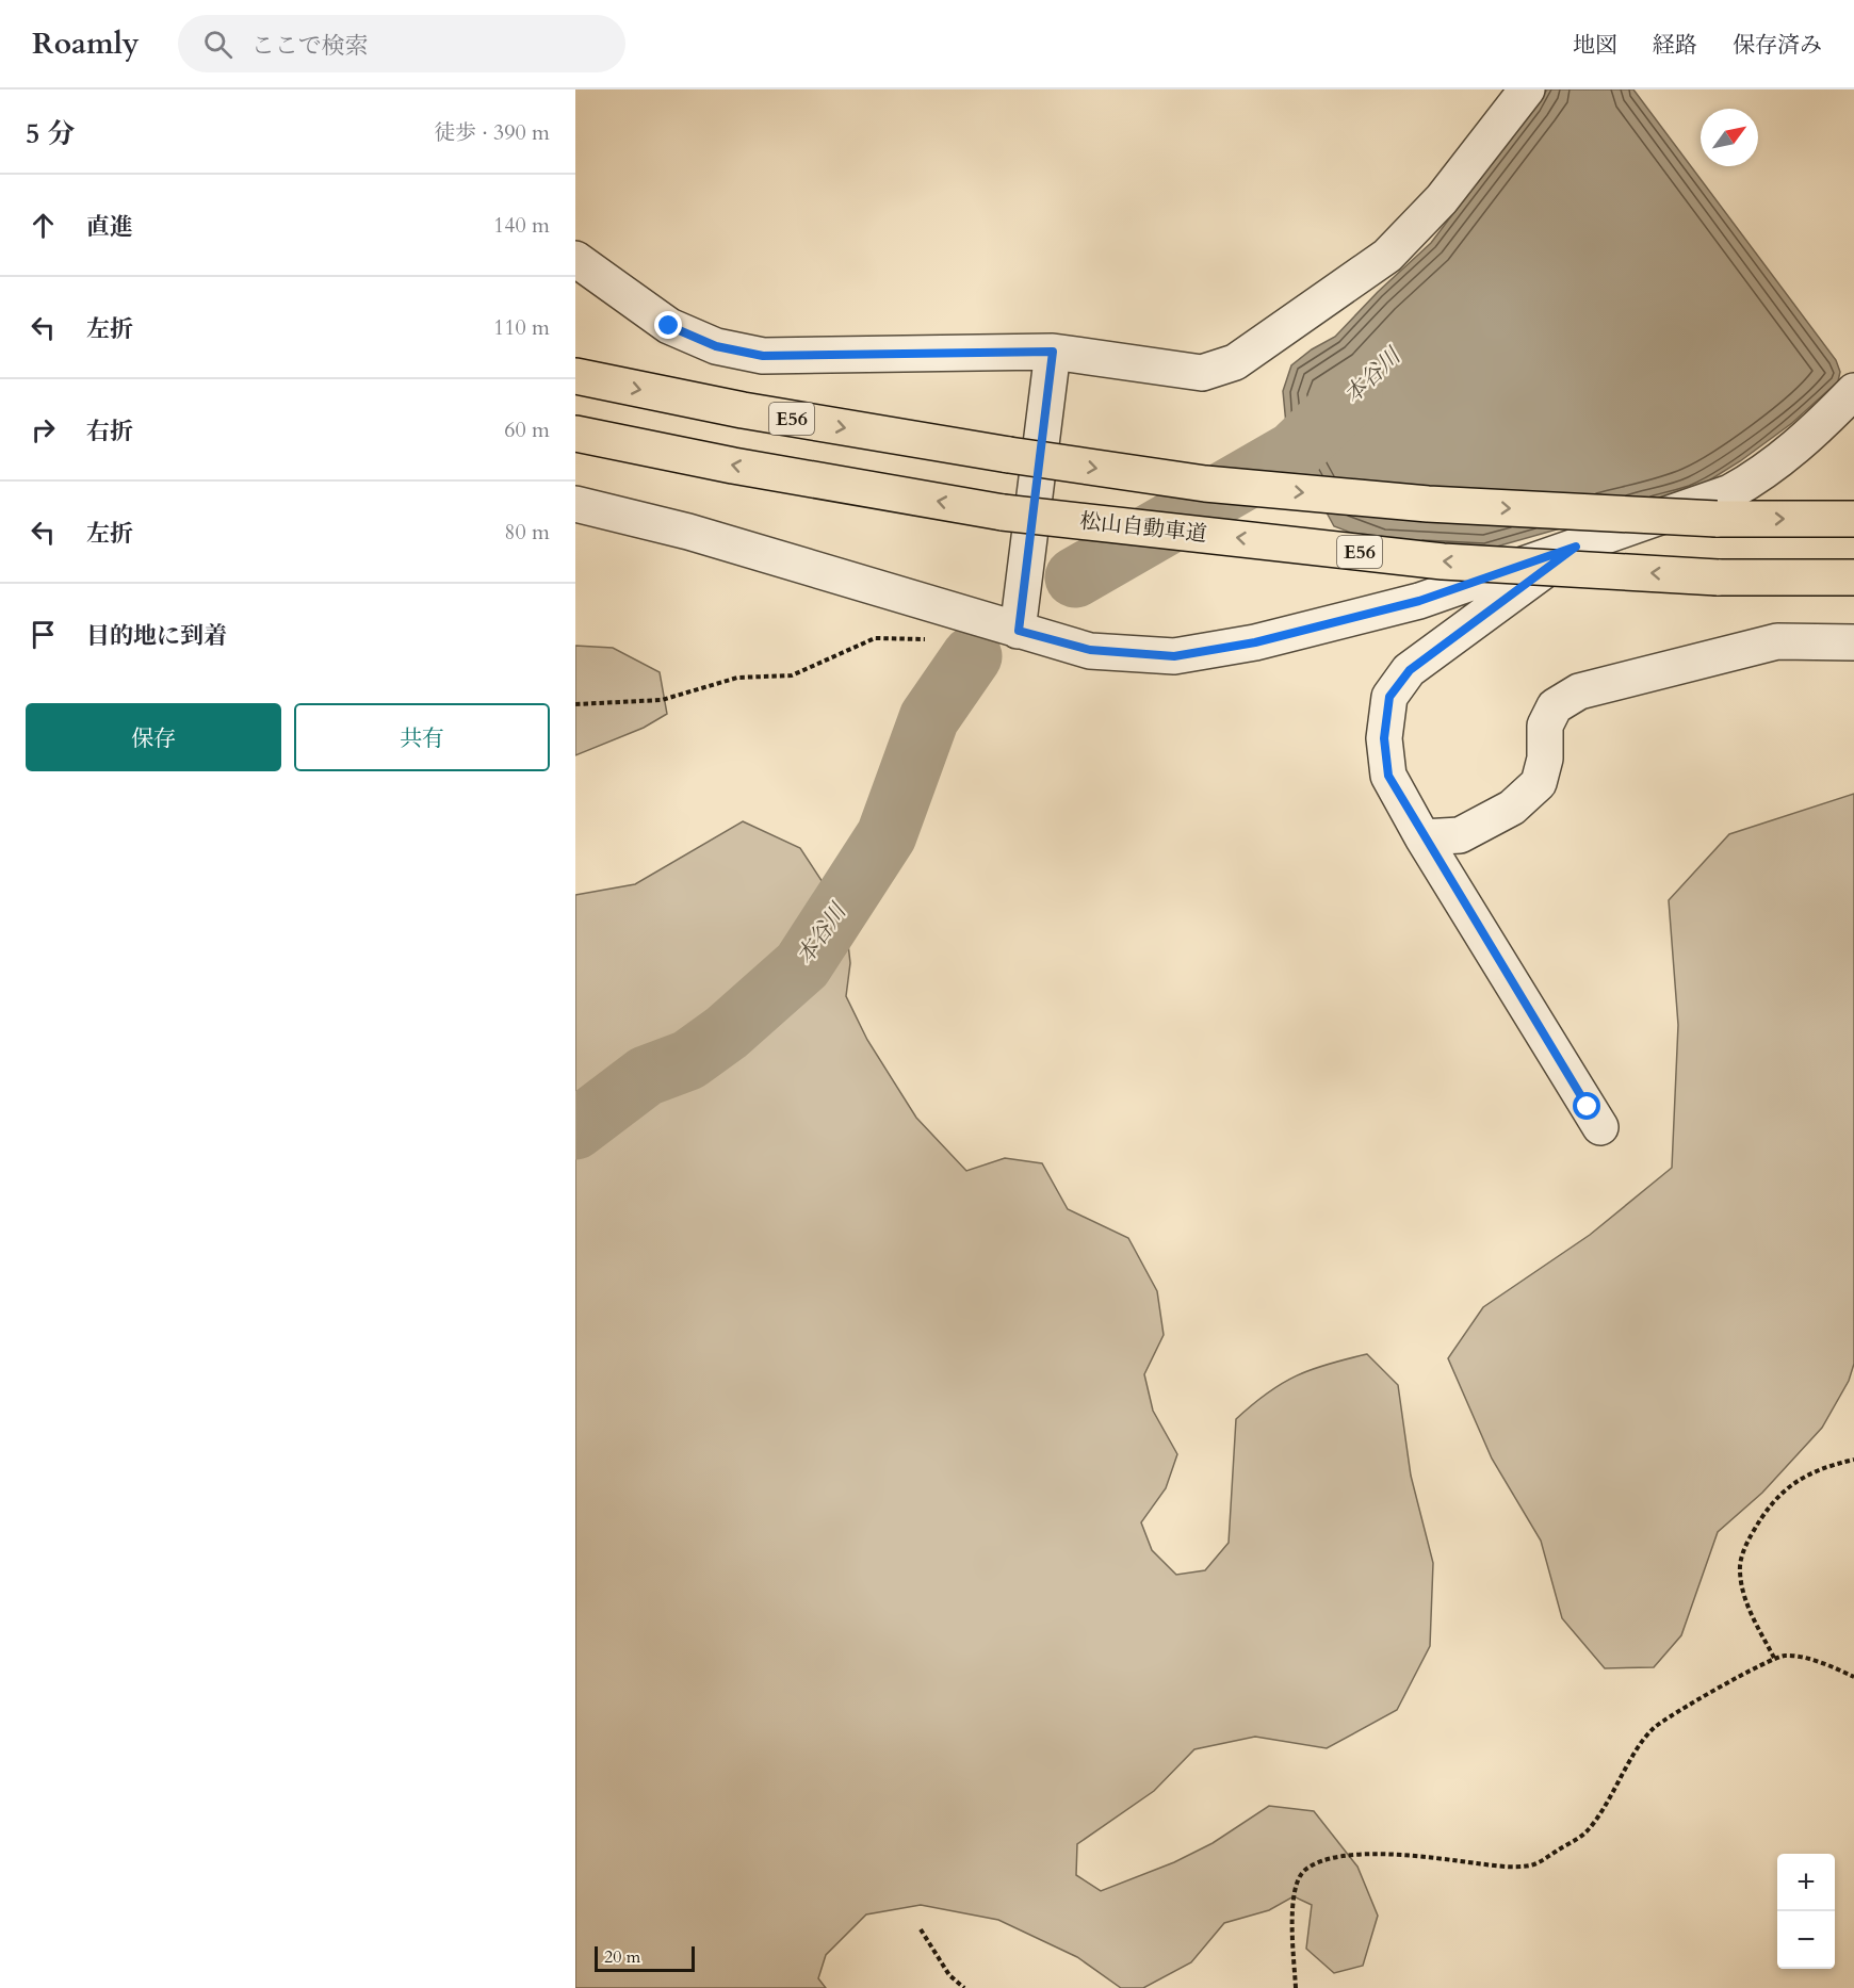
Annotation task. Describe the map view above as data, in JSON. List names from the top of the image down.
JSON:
{
  "streets": {
    "highway": ["E56", "松山自動車道"]
  },
  "water": ["本谷川"],
  "scale_bar": "20 m",
  "north": "top right",
  "page": {
    "header": "Roamly",
    "search": "ここで検索",
    "nav": ["地図", "経路", "保存済み"],
    "heading": ["5 分", "徒歩 · 390 m"],
    "list": [
      ["直進", "140 m"],
      ["左折", "110 m"],
      ["右折", "60 m"],
      ["左折", "80 m"],
      "目的地に到着"
    ],
    "buttons": ["保存", "共有"],
    "map_buttons": ["+", "−"],
    "scale": "20 m"
  }
}
